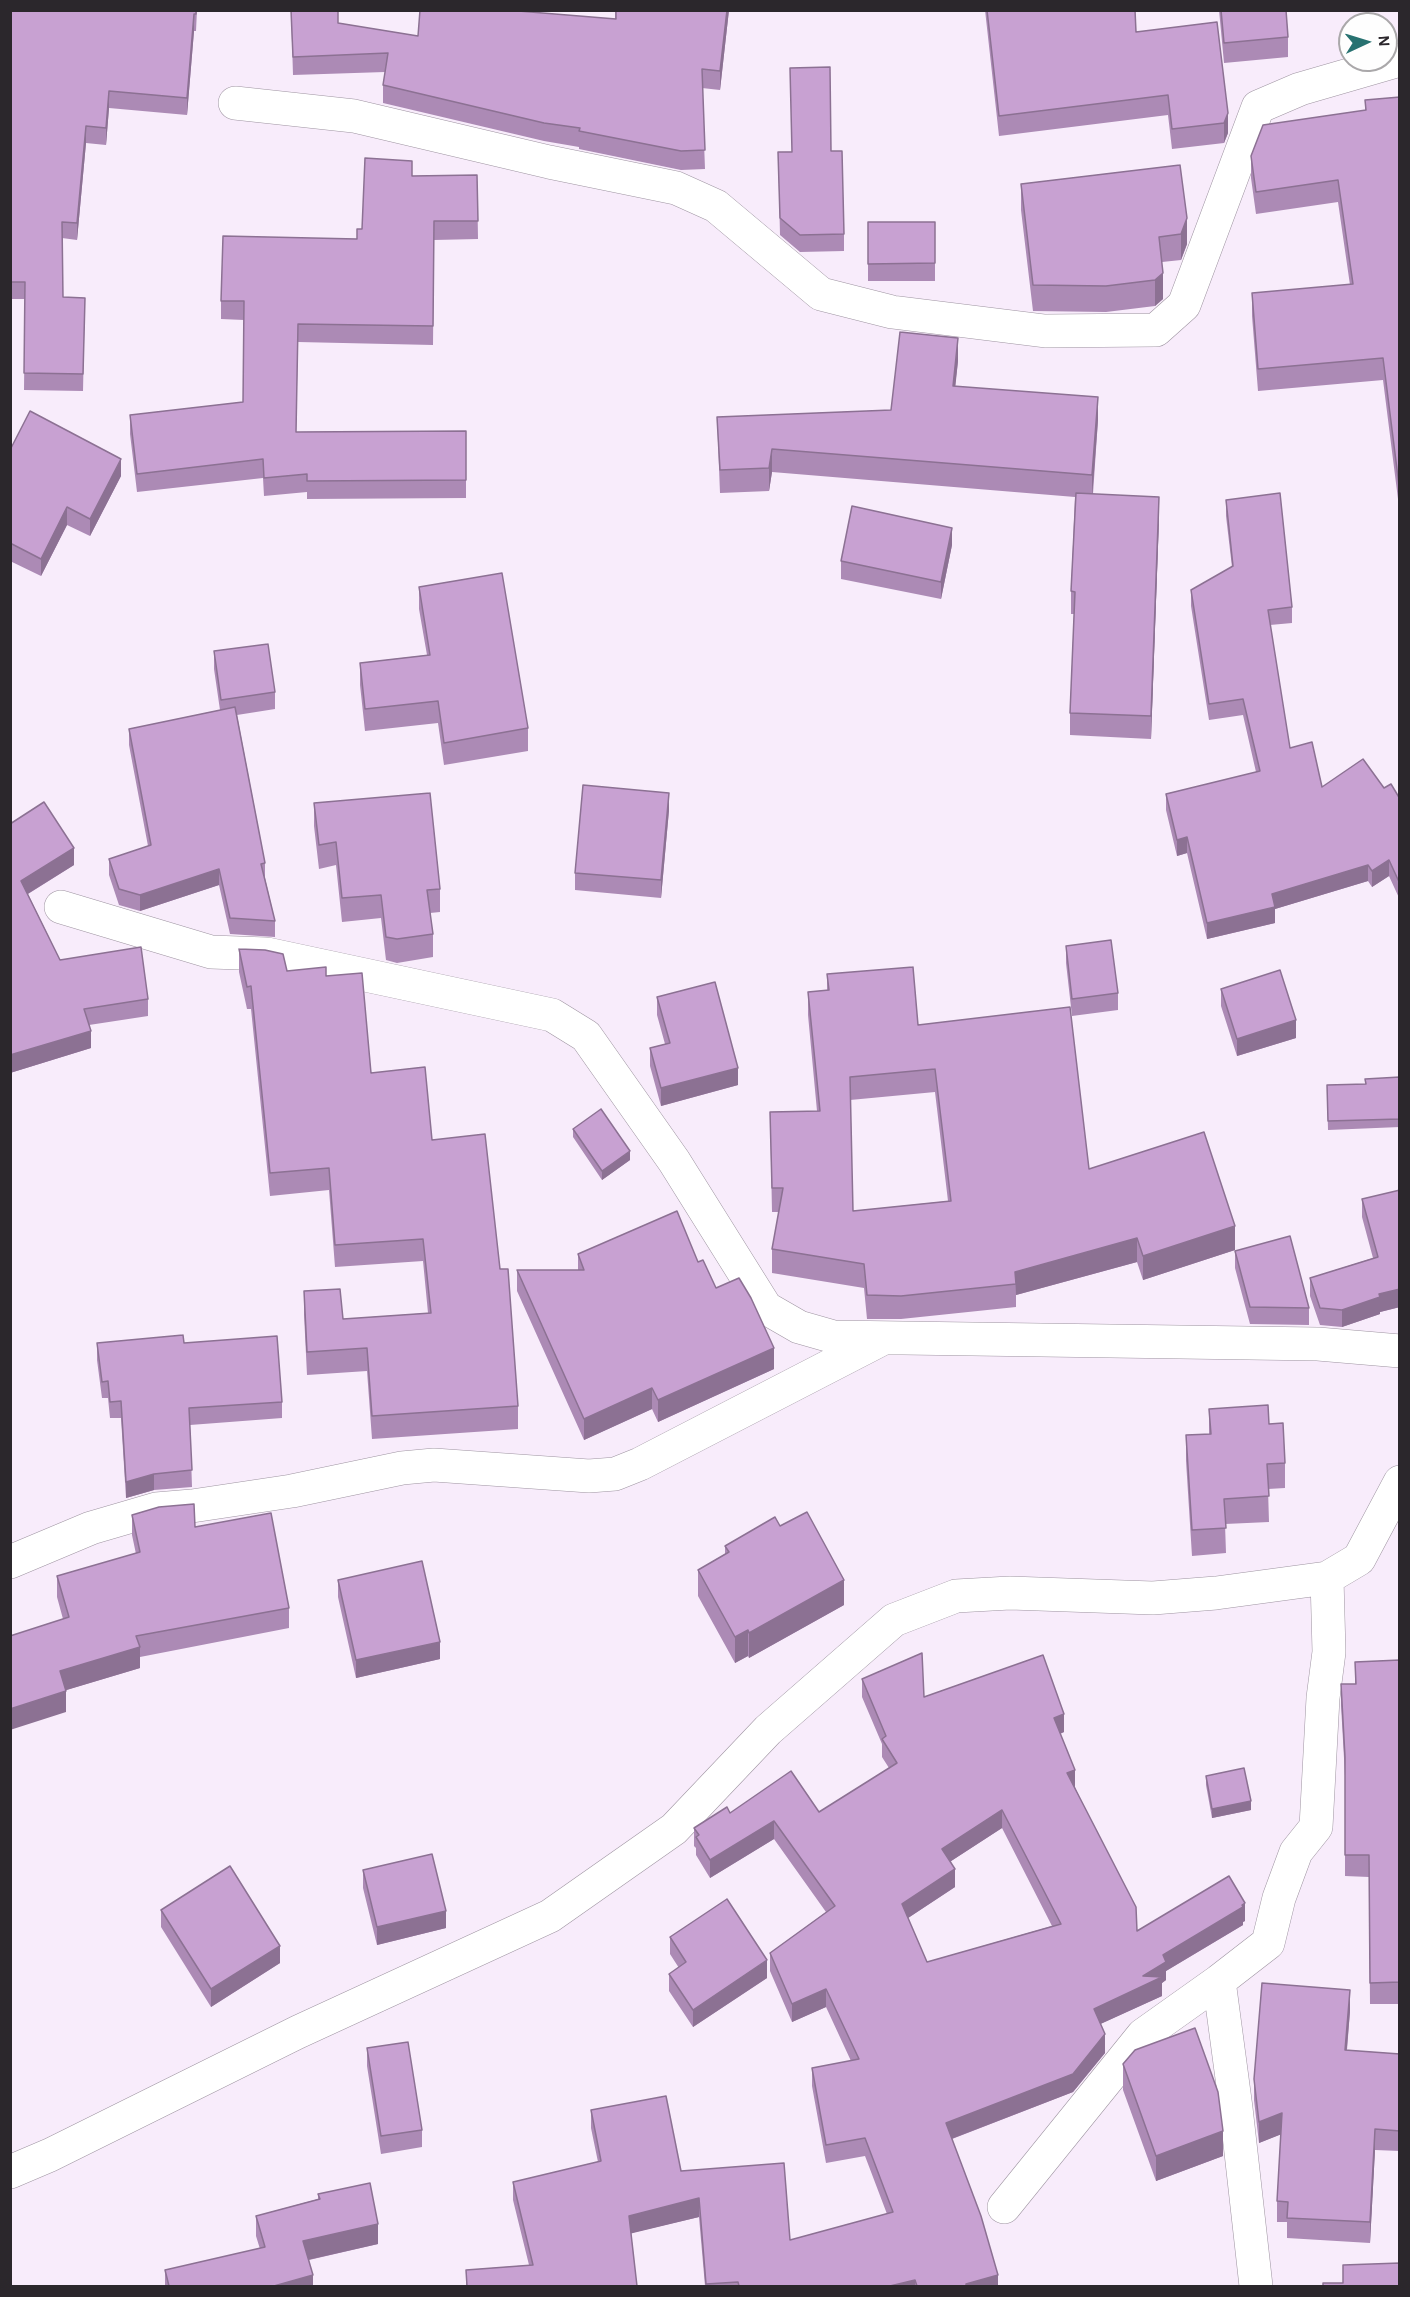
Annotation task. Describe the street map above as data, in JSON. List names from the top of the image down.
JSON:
{
  "north": "right"
}
